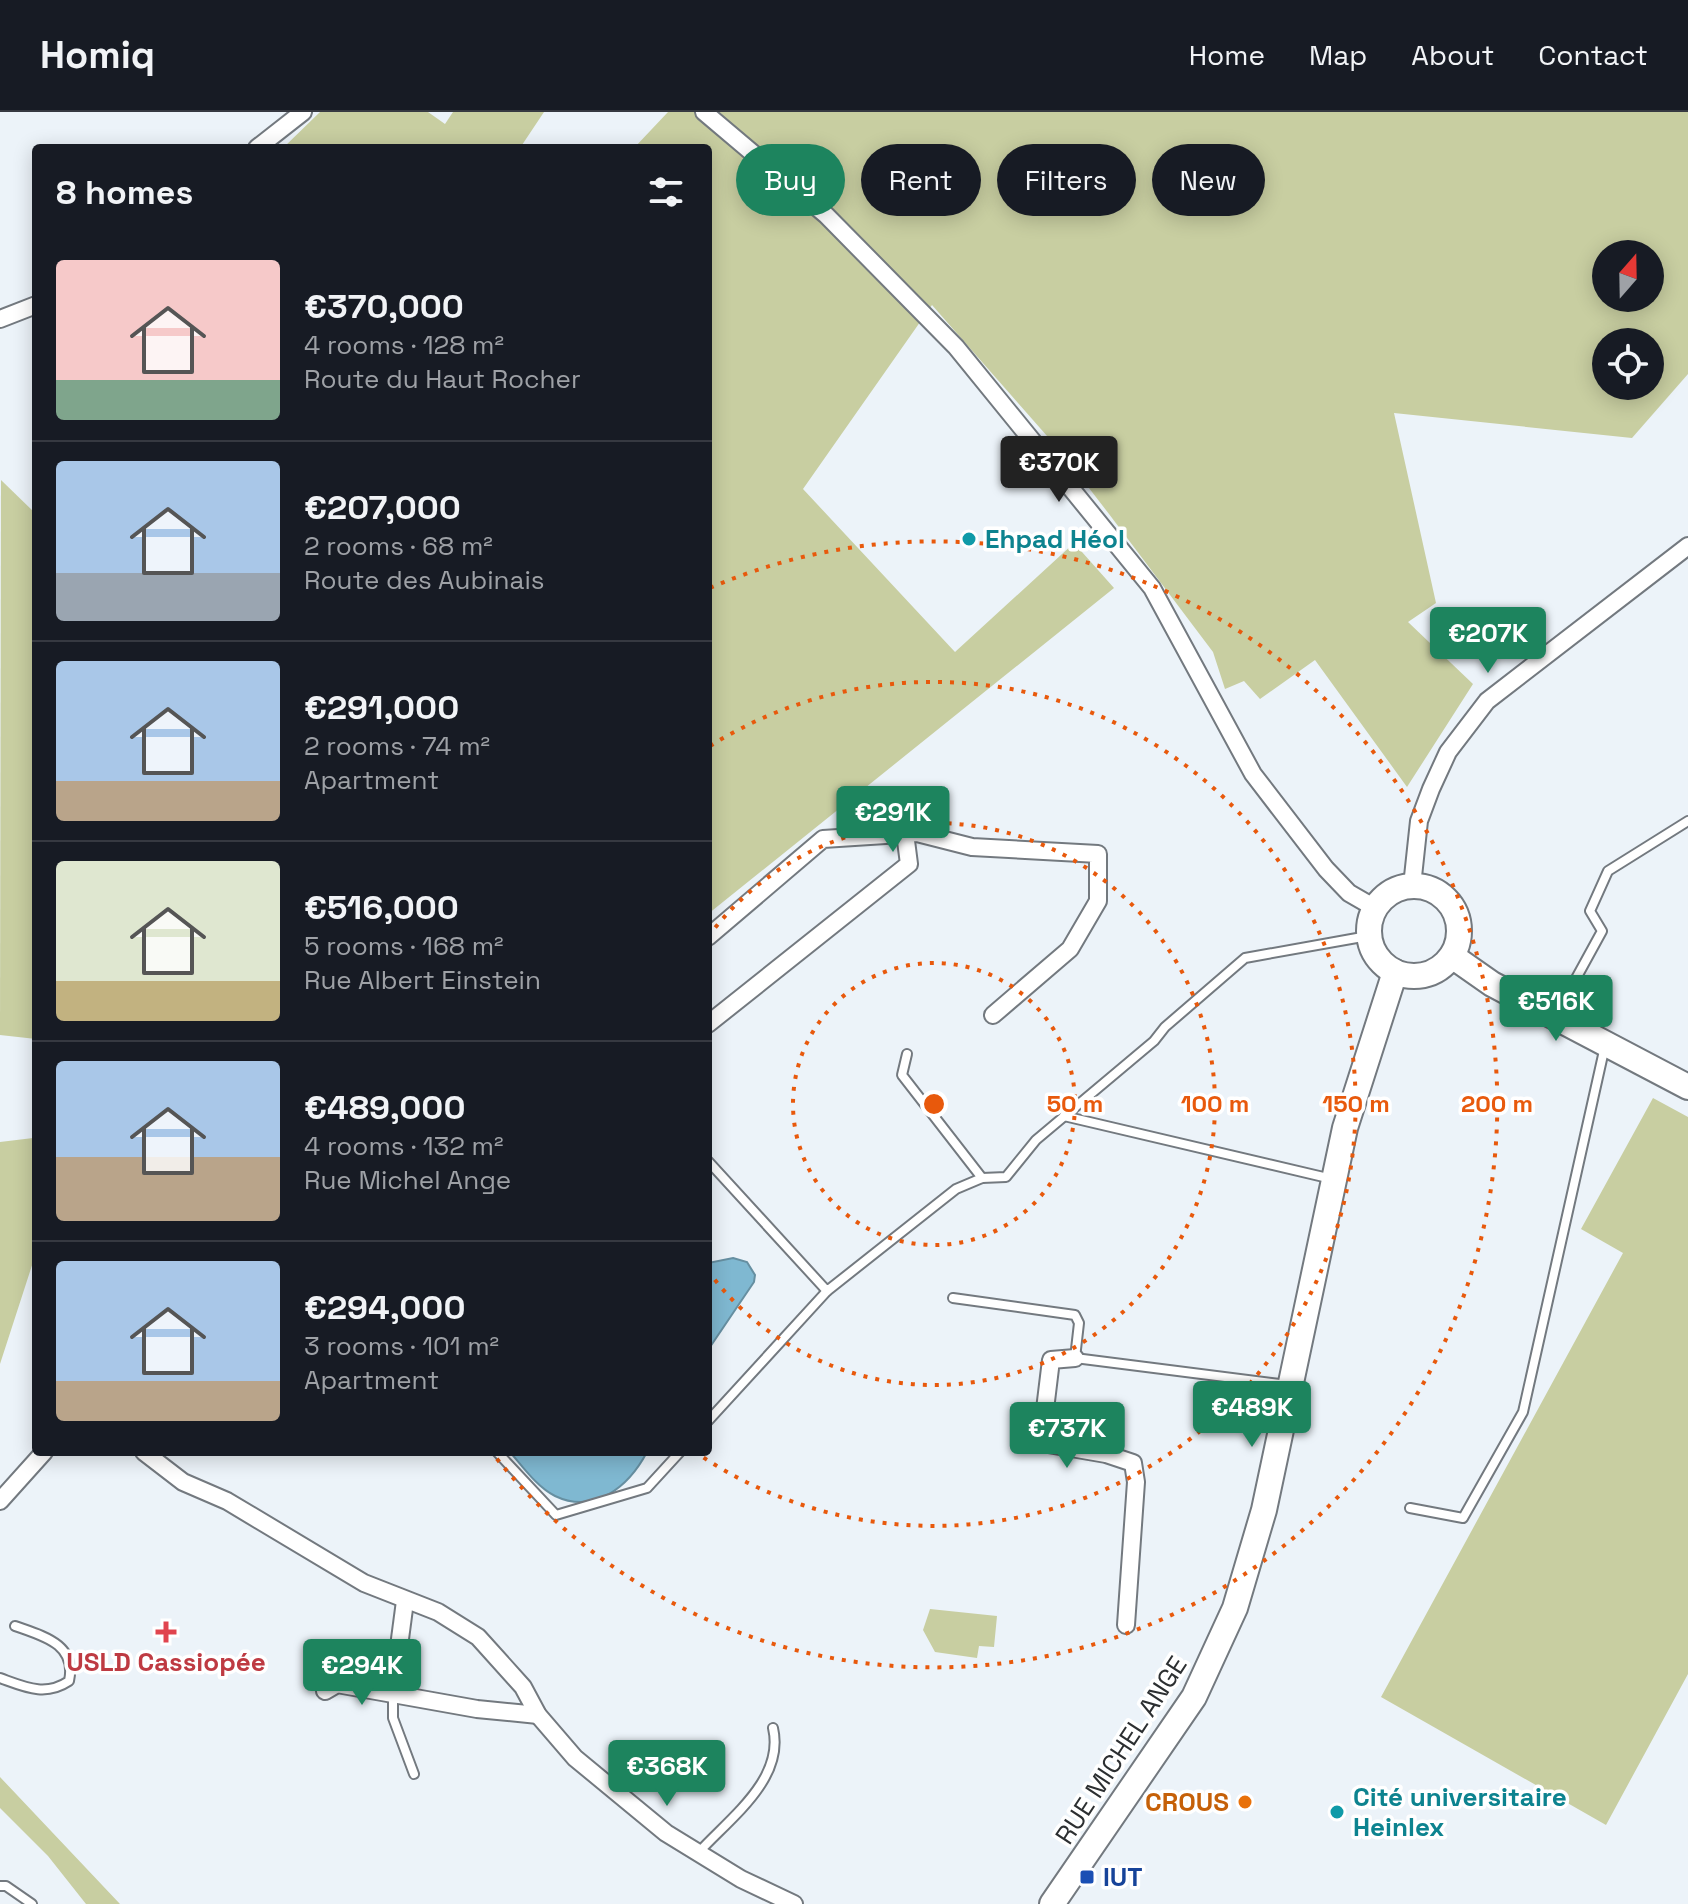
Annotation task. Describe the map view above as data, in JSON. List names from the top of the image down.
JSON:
{
  "streets": {
    "street": ["RUE MICHEL ANGE"]
  },
  "places": {
    "other": ["Ehpad Héol", "CROUS", "Cité universitaire Heinlex"],
    "health": ["USLD Cassiopée"],
    "transit": ["IUT"]
  },
  "north": "top",
  "page": {
    "header": "Homiq",
    "nav": [
      "Home",
      "Map",
      "About",
      "Contact"
    ],
    "chip": [
      "Buy",
      "Rent",
      "Filters",
      "New"
    ],
    "heading": "8 homes",
    "list": [
      {
        "name": "€370,000",
        "note": "4 rooms · 128 m² · Route du Haut Rocher"
      },
      {
        "name": "€207,000",
        "note": "2 rooms · 68 m² · Route des Aubinais"
      },
      {
        "name": "€291,000",
        "note": "2 rooms · 74 m² · Apartment"
      },
      {
        "name": "€516,000",
        "note": "5 rooms · 168 m² · Rue Albert Einstein"
      },
      {
        "name": "€489,000",
        "note": "4 rooms · 132 m² · Rue Michel Ange"
      },
      {
        "name": "€294,000",
        "note": "3 rooms · 101 m² · Apartment"
      }
    ],
    "price": [
      "€370K",
      "€207K",
      "€291K",
      "€516K",
      "€489K",
      "€737K",
      "€294K",
      "€368K"
    ]
  },
  "rings": [
    "50 m",
    "100 m",
    "150 m",
    "200 m"
  ]
}
